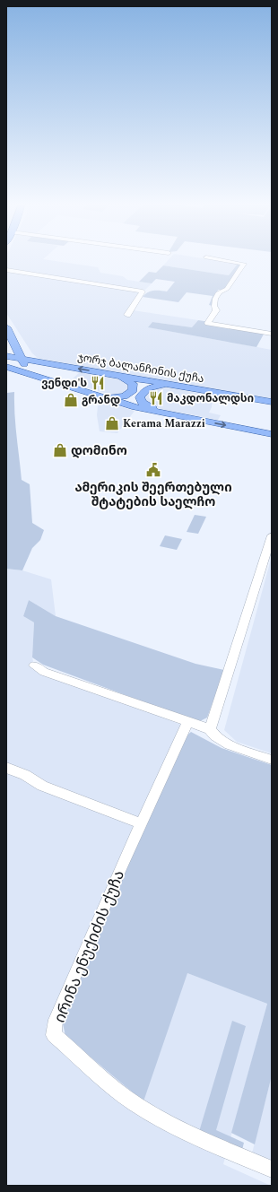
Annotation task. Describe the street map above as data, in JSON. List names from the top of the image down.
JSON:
{
  "streets": {
    "main road": ["ჯორჯ ბალანჩინის ქუჩა"],
    "street": ["ირინა ენუქიძის ქუჩა"]
  },
  "places": {
    "restaurant": ["ვენდი'ს", "მაკდონალდსი"],
    "shop": ["გრანდ", "Kerama Marazzi", "დომინო"],
    "public building": ["ამერიკის შეერთებული შტატების საელჩო"]
  }
}
